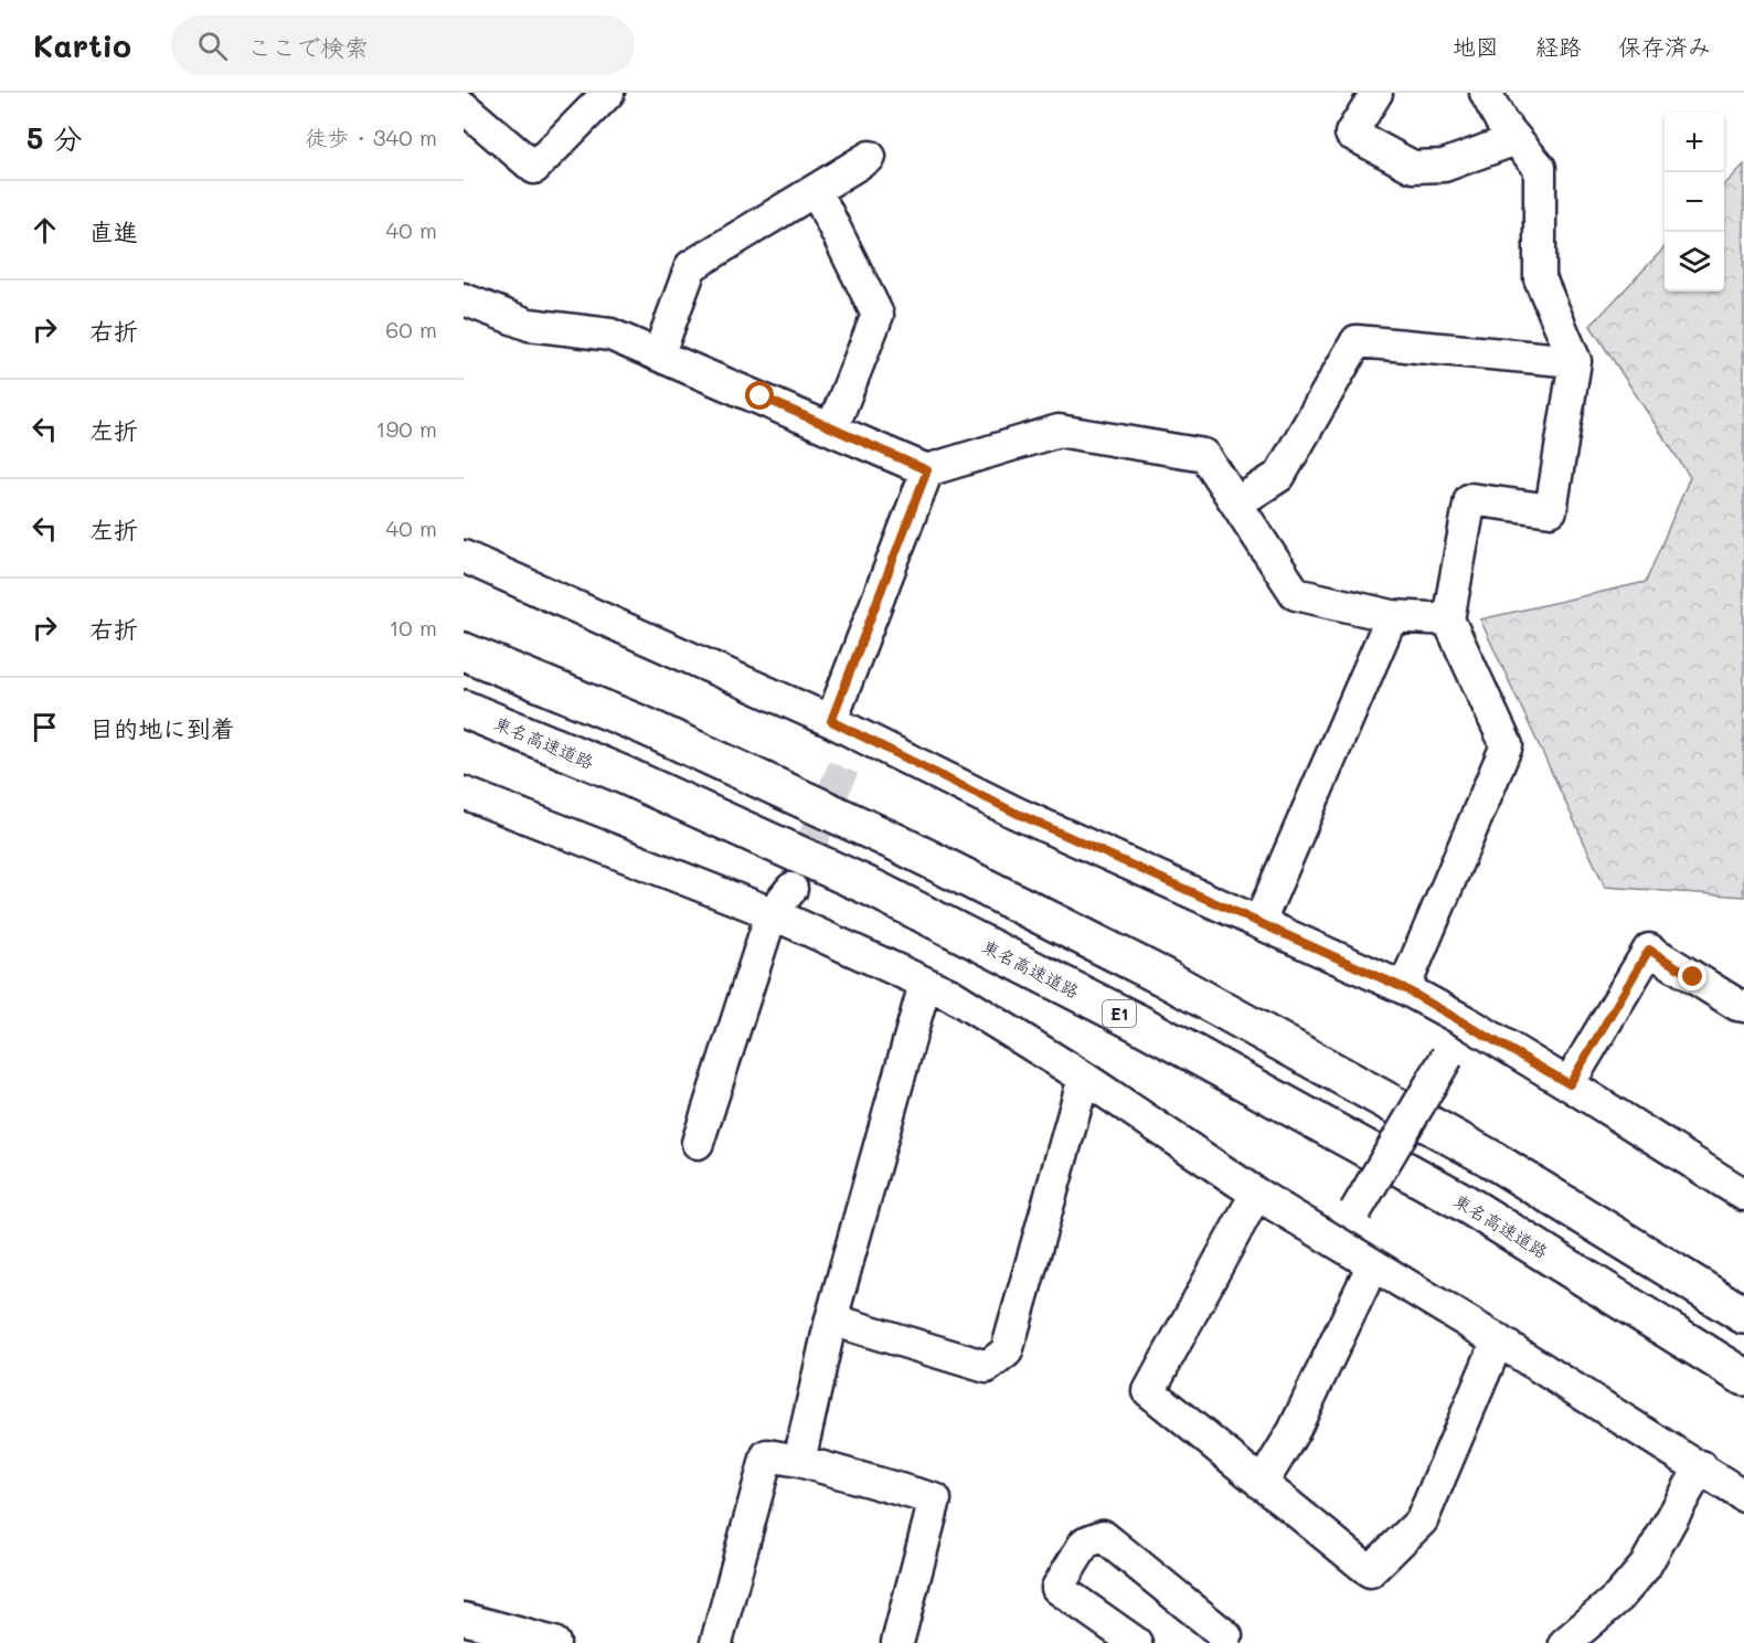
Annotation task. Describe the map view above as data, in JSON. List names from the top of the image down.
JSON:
{
  "streets": {
    "highway": ["東名高速道路", "E1"]
  },
  "page": {
    "header": "Kartio",
    "search": "ここで検索",
    "nav": ["地図", "経路", "保存済み"],
    "heading": ["5 分", "徒歩 · 340 m"],
    "map_buttons": ["+", "−"],
    "list": [
      ["直進", "40 m"],
      ["右折", "60 m"],
      ["左折", "190 m"],
      ["左折", "40 m"],
      ["右折", "10 m"],
      "目的地に到着"
    ]
  }
}
